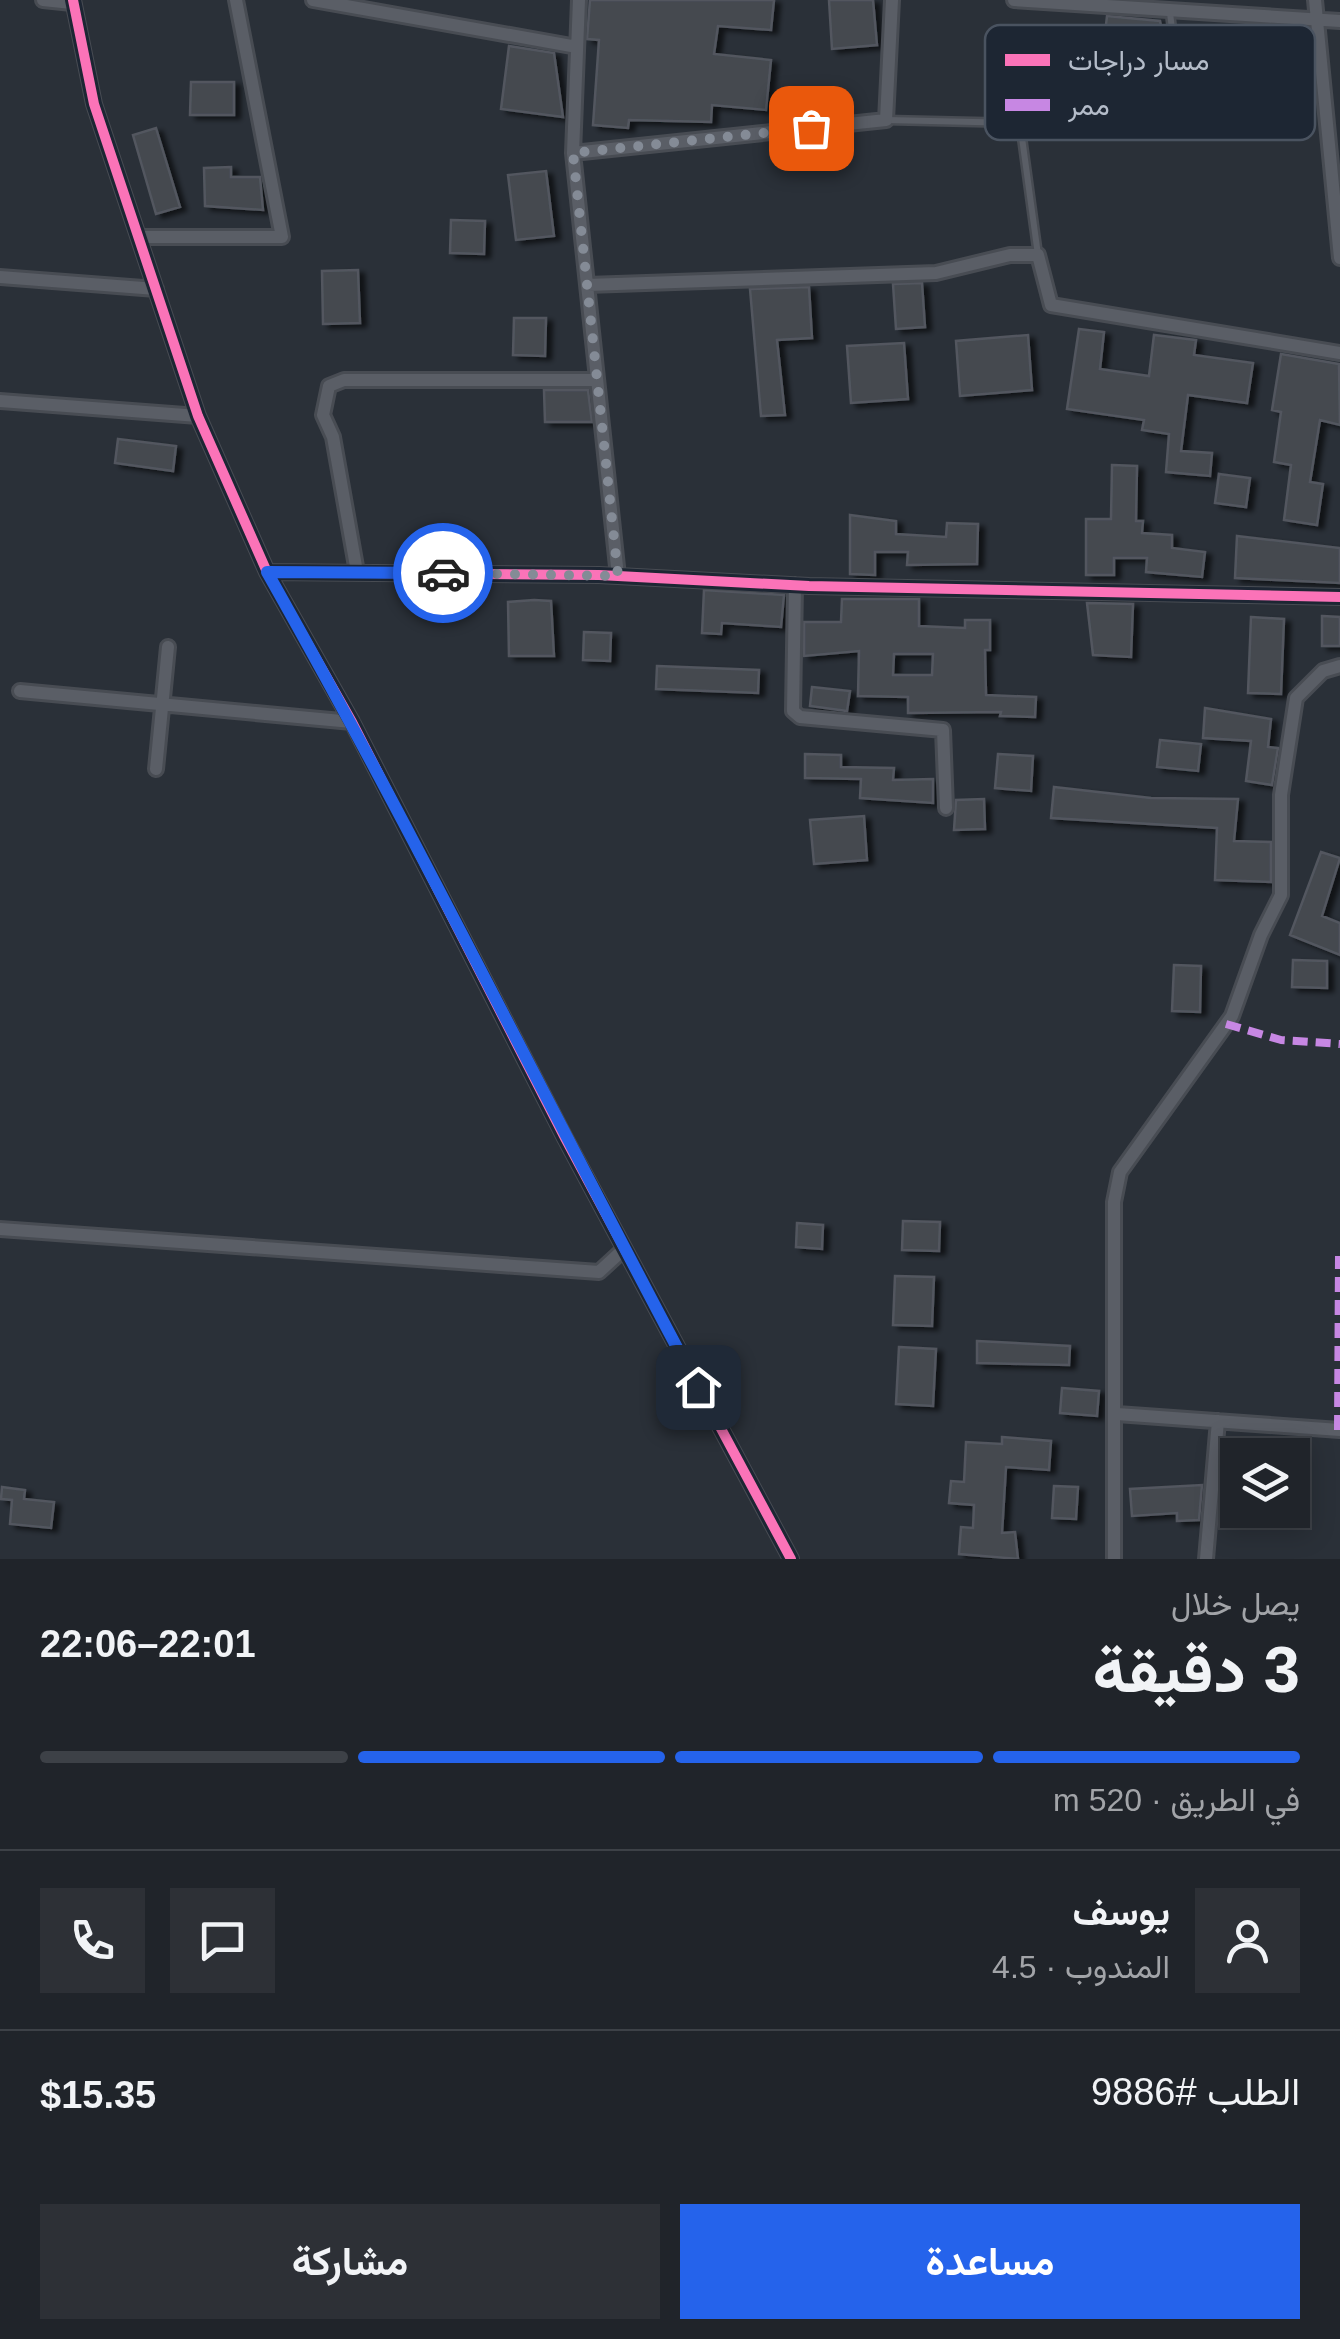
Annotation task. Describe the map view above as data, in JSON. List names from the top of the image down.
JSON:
{
  "legend": ["مسار دراجات", "ممر"],
  "page": {
    "heading": ["3 دقيقة", "يصل خلال", "22:01–22:06"],
    "panel": [
      "يوسف",
      "المندوب · 4.5",
      "الطلب #9886",
      "$15.35"
    ],
    "bar": "في الطريق · 520 m",
    "buttons": ["مساعدة", "مشاركة"]
  }
}
